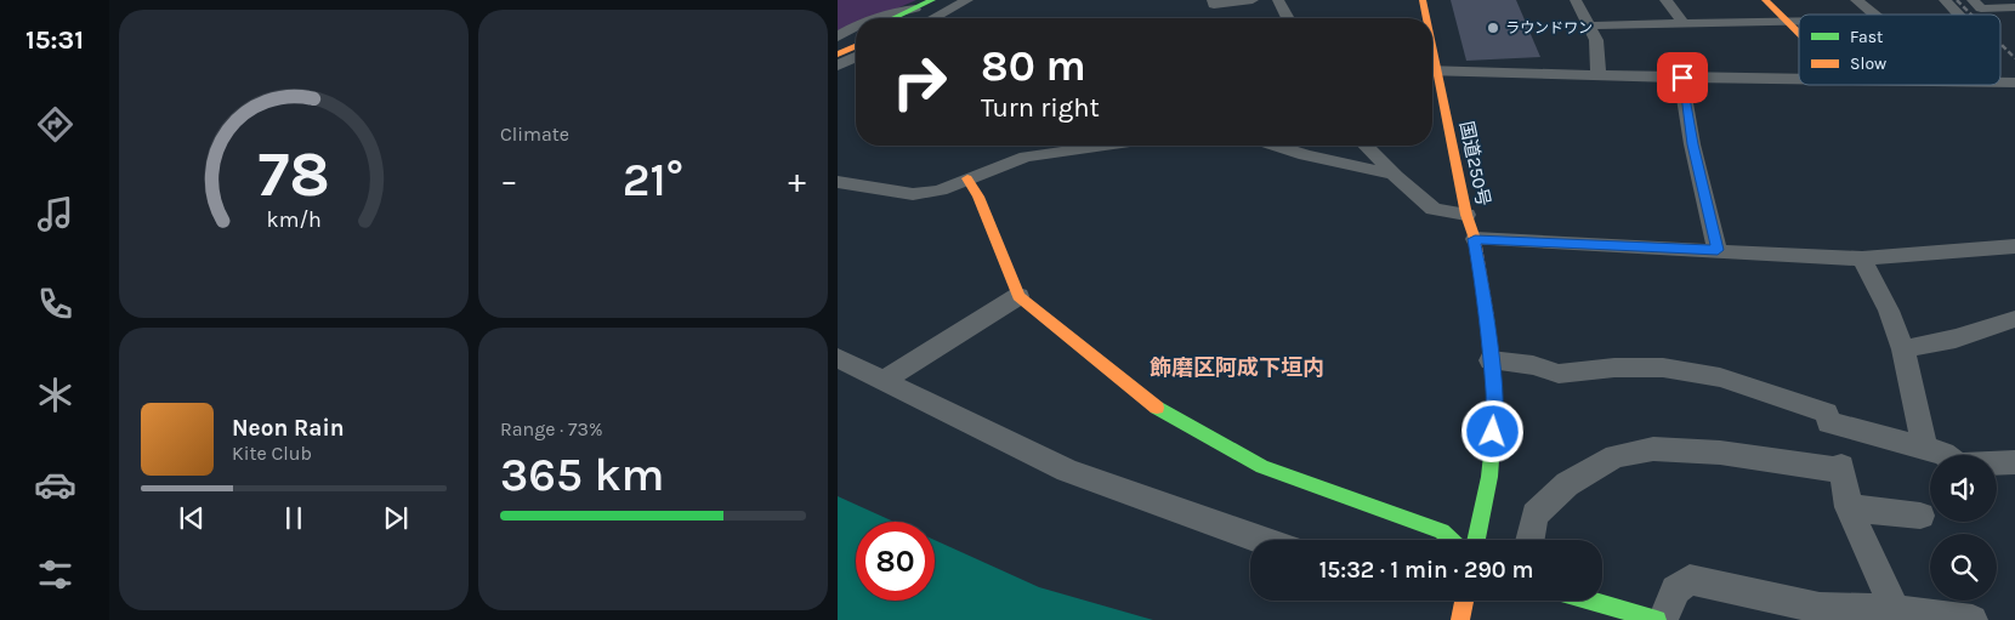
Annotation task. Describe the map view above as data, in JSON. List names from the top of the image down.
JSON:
{
  "streets": {
    "main road": ["国道250号"]
  },
  "districts": ["飾磨区阿成下垣内"],
  "places": ["ラウンドワン"],
  "legend": ["Fast", "Slow"],
  "page": {
    "tabs": "15:31",
    "tile": [
      "Climate",
      ["Range · 73%", "365 km"]
    ],
    "turn": ["80 m", "Turn right"],
    "heat": ["−", "21°", "+"],
    "song": ["Neon Rain", "Kite Club"],
    "limit": "80",
    "trip": "15:32 · 1 min · 290 m",
    "gauge": ["78", "km/h"]
  }
}
